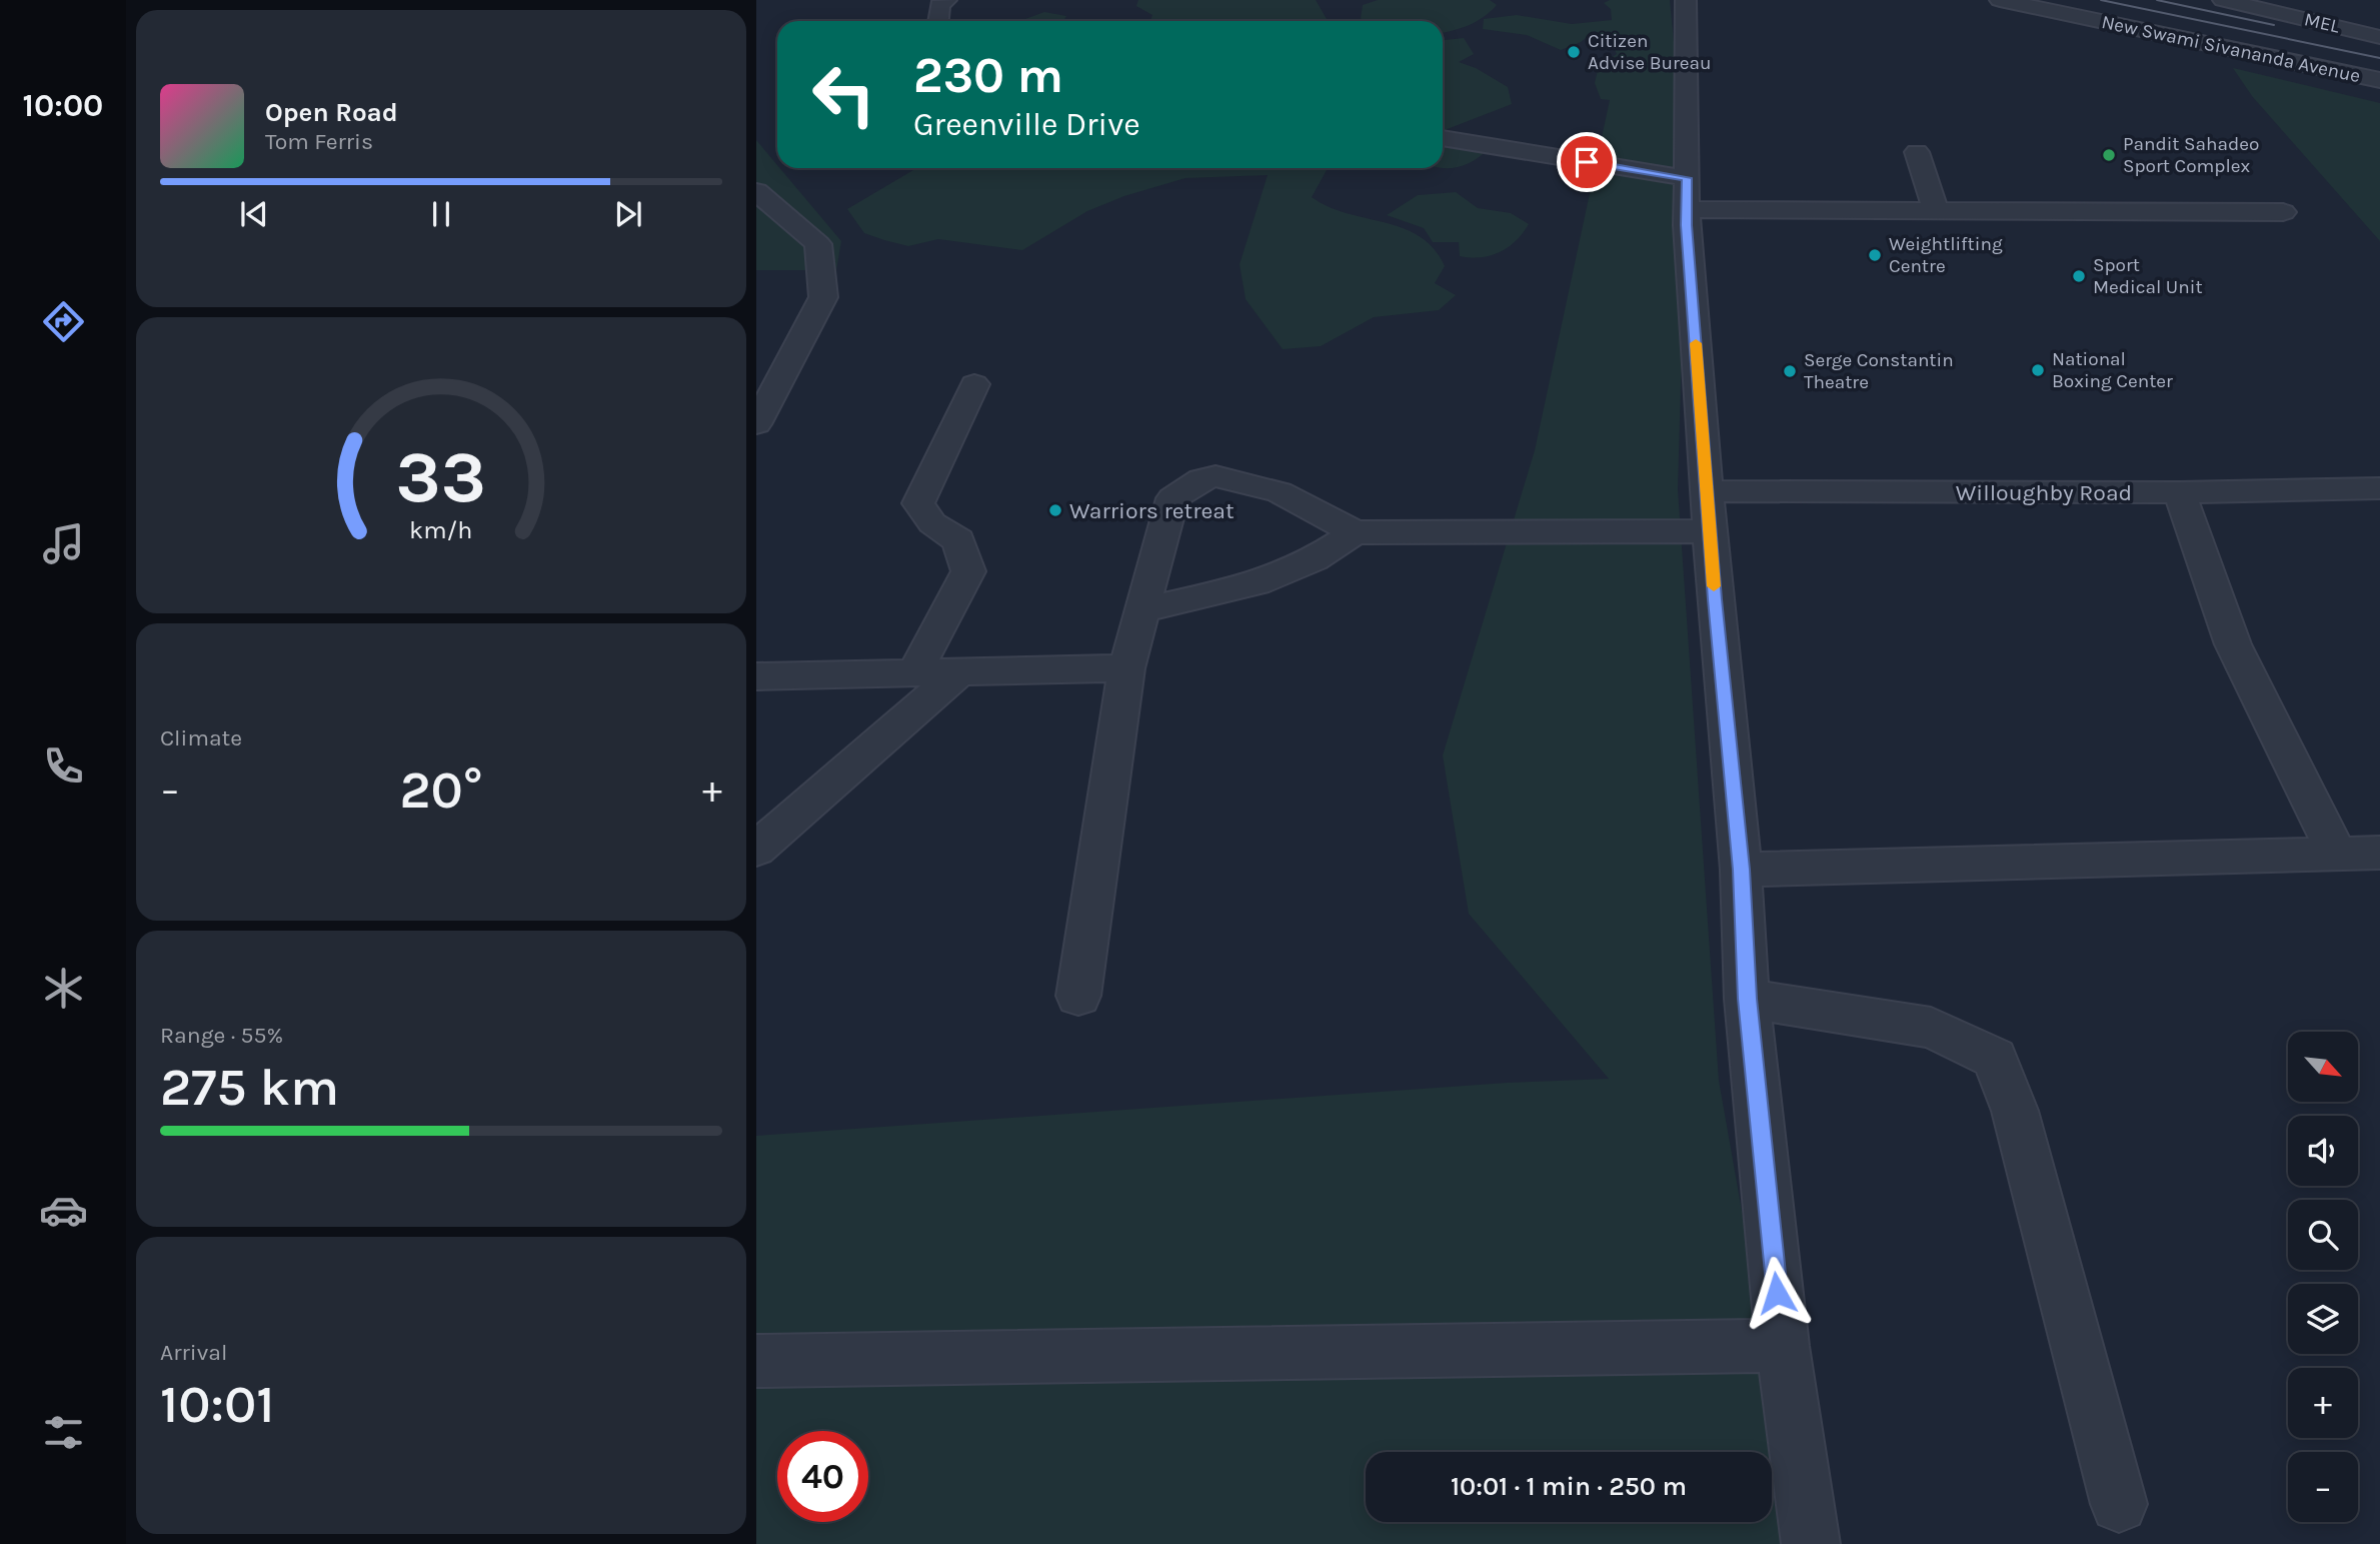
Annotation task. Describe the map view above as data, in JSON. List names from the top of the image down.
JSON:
{
  "streets": {
    "street": ["MEL", "New Swami Sivananda Avenue", "Willoughby Road"]
  },
  "places": [
    "Citizen Advise Bureau",
    "Pandit Sahadeo Sport Complex",
    "Weightlifting Centre",
    "Sport Medical Unit",
    "National Boxing Center",
    "Serge Constantin Theatre",
    "Warriors retreat"
  ],
  "north": "bottom right",
  "page": {
    "tabs": "10:00",
    "turn": ["230 m", "Greenville Drive"],
    "song": ["Open Road", "Tom Ferris"],
    "tile": [
      "Climate",
      ["Range · 55%", "275 km"],
      ["Arrival", "10:01"]
    ],
    "heat": ["−", "20°", "+"],
    "map_buttons": ["+", "−"],
    "limit": "40",
    "trip": "10:01 · 1 min · 250 m",
    "gauge": ["33", "km/h"]
  }
}
